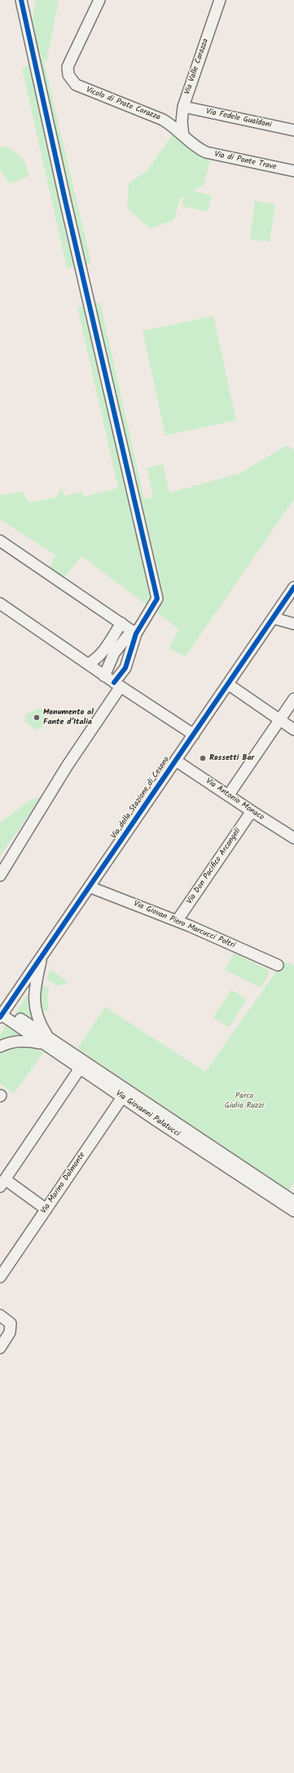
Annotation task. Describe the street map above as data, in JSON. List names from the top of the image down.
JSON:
{
  "streets": {
    "street": [
      "Via Valle Corazza",
      "Vicolo di Prato Corazza",
      "Via Fedele Gualdoni",
      "Via di Ponte Trave",
      "Via della Stazione di Cesano",
      "Via Antonio Monaco",
      "Via Don Pacifico Arcangeli",
      "Via Giovan Piero Marcucci Poltri",
      "Via Giovanni Palatucci",
      "Via Marino Dalmonte"
    ]
  },
  "crossings": [
    ["Via Valle Corazza", "Vicolo di Prato Corazza"],
    ["Via Valle Corazza", "Via Fedele Gualdoni"],
    ["Via Valle Corazza", "Via di Ponte Trave"],
    ["Vicolo di Prato Corazza", "Via di Ponte Trave"],
    ["Via della Stazione di Cesano", "Via Antonio Monaco"],
    ["Via della Stazione di Cesano", "Via Giovan Piero Marcucci Poltri"],
    ["Via della Stazione di Cesano", "Via Giovanni Palatucci"],
    ["Via Antonio Monaco", "Via Don Pacifico Arcangeli"],
    ["Via Don Pacifico Arcangeli", "Via Giovan Piero Marcucci Poltri"],
    ["Via Giovanni Palatucci", "Via Marino Dalmonte"]
  ],
  "parks": ["Parco Giulio Ruzzi"],
  "places": ["Monumento al Fante d'Italia", "Rossetti Bar"]
}
